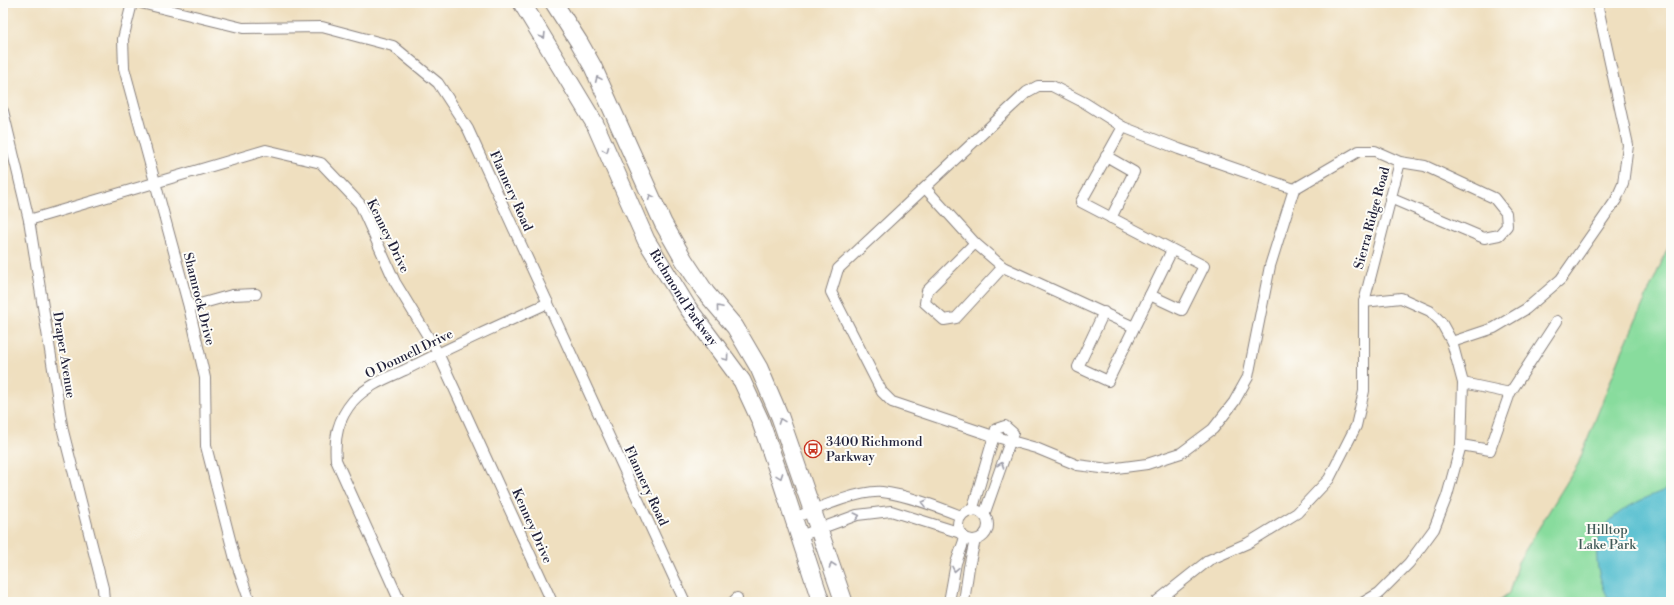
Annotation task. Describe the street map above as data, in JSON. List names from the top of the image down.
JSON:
{
  "streets": {
    "highway": ["Richmond Parkway"],
    "street": [
      "Flannery Road",
      "Sierra Ridge Road",
      "Kenney Drive",
      "Shamrock Drive",
      "O Donnell Drive",
      "Draper Avenue"
    ]
  },
  "crossings": [
    ["Flannery Road", "O Donnell Drive"],
    ["Kenney Drive", "Shamrock Drive"],
    ["Kenney Drive", "O Donnell Drive"],
    ["Kenney Drive", "Draper Avenue"]
  ],
  "parks": ["Hilltop Lake Park"],
  "places": {
    "bus stop": ["3400 Richmond Parkway"]
  }
}
